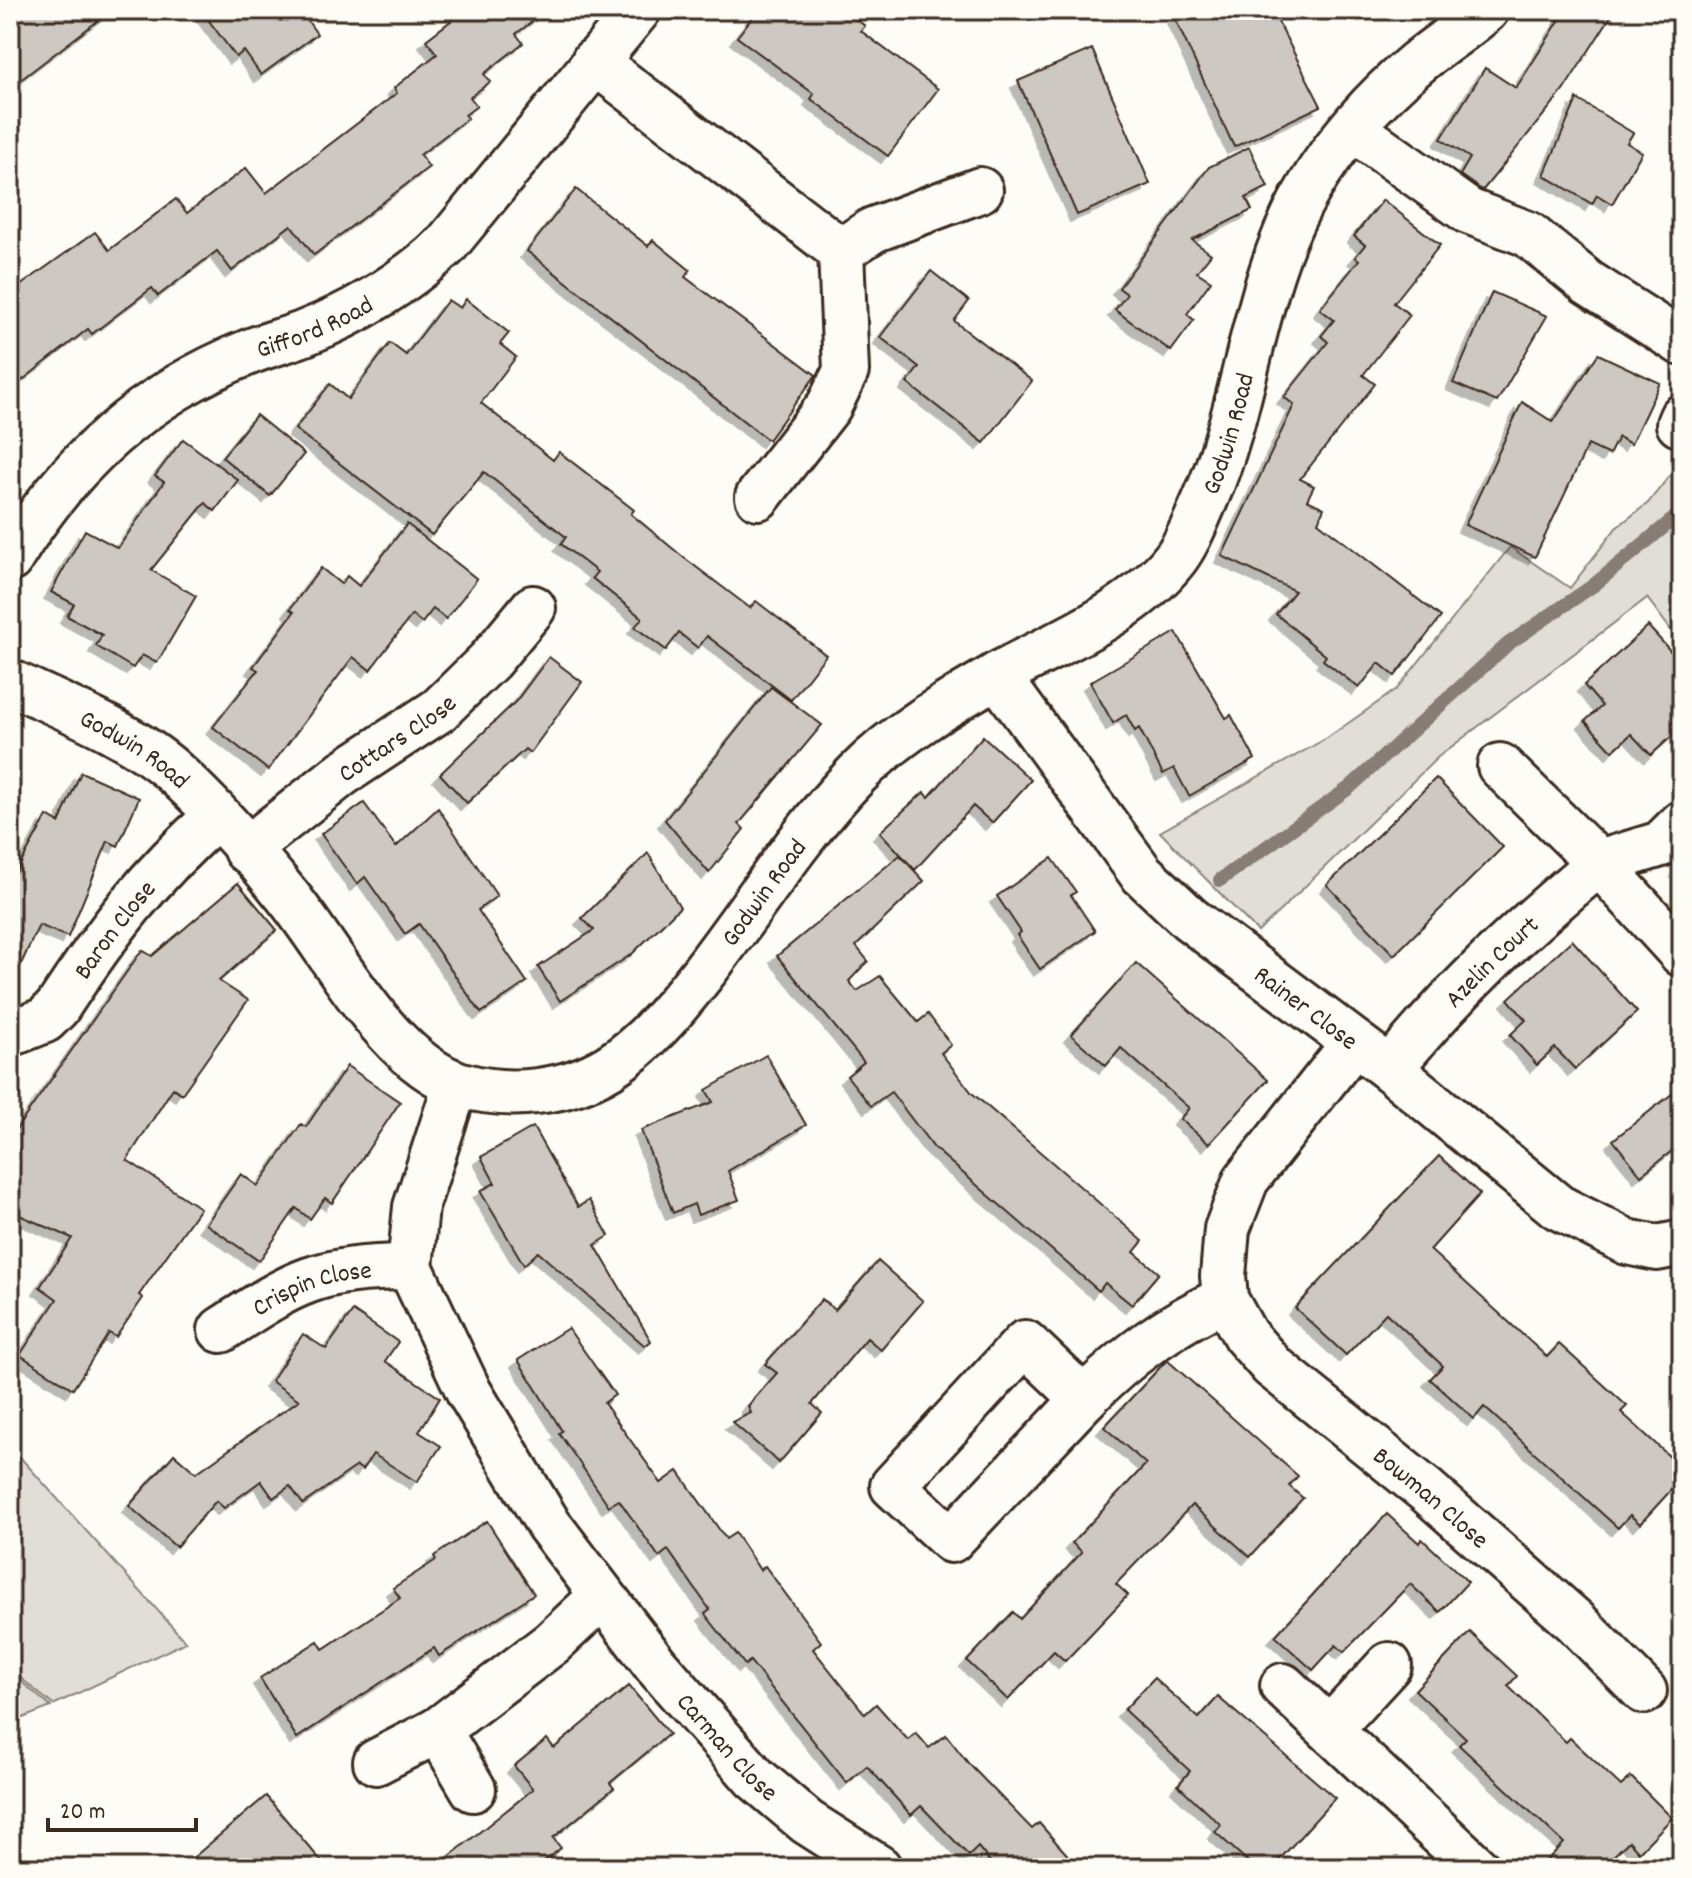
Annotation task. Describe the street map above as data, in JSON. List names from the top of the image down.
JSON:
{
  "streets": {
    "street": [
      "Gifford Road",
      "Godwin Road",
      "Cottars Close",
      "Baron Close",
      "Azelin Court",
      "Rainer Close",
      "Crispin Close",
      "Bowman Close",
      "Carman Close"
    ]
  },
  "crossings": [
    ["Godwin Road", "Cottars Close"],
    ["Godwin Road", "Baron Close"],
    ["Godwin Road", "Rainer Close"],
    ["Godwin Road", "Crispin Close"],
    ["Azelin Court", "Rainer Close"],
    ["Rainer Close", "Bowman Close"],
    ["Crispin Close", "Carman Close"]
  ],
  "scale_bar": "20 m"
}
